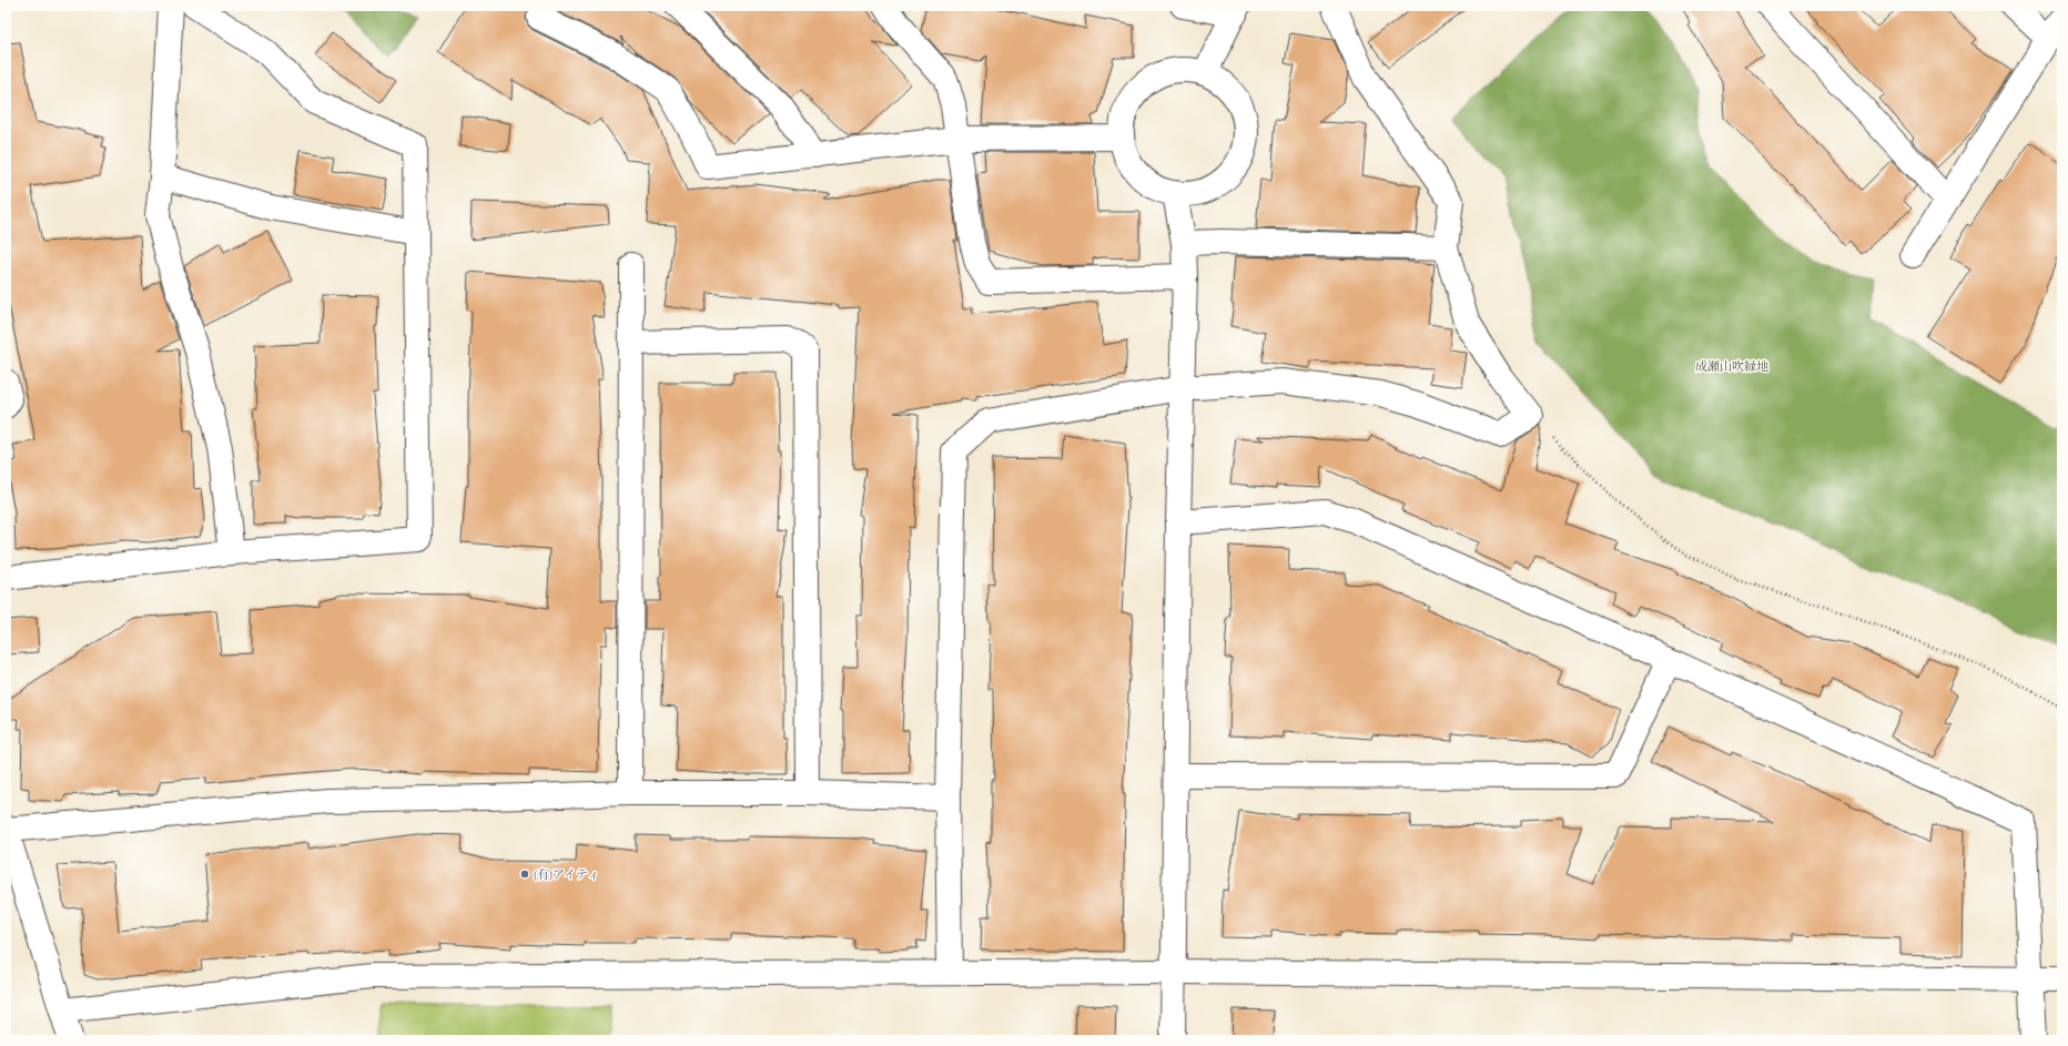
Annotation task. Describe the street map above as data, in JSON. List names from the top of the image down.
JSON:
{
  "parks": ["成瀬山吹緑地"],
  "places": ["(有)アイティ"]
}
